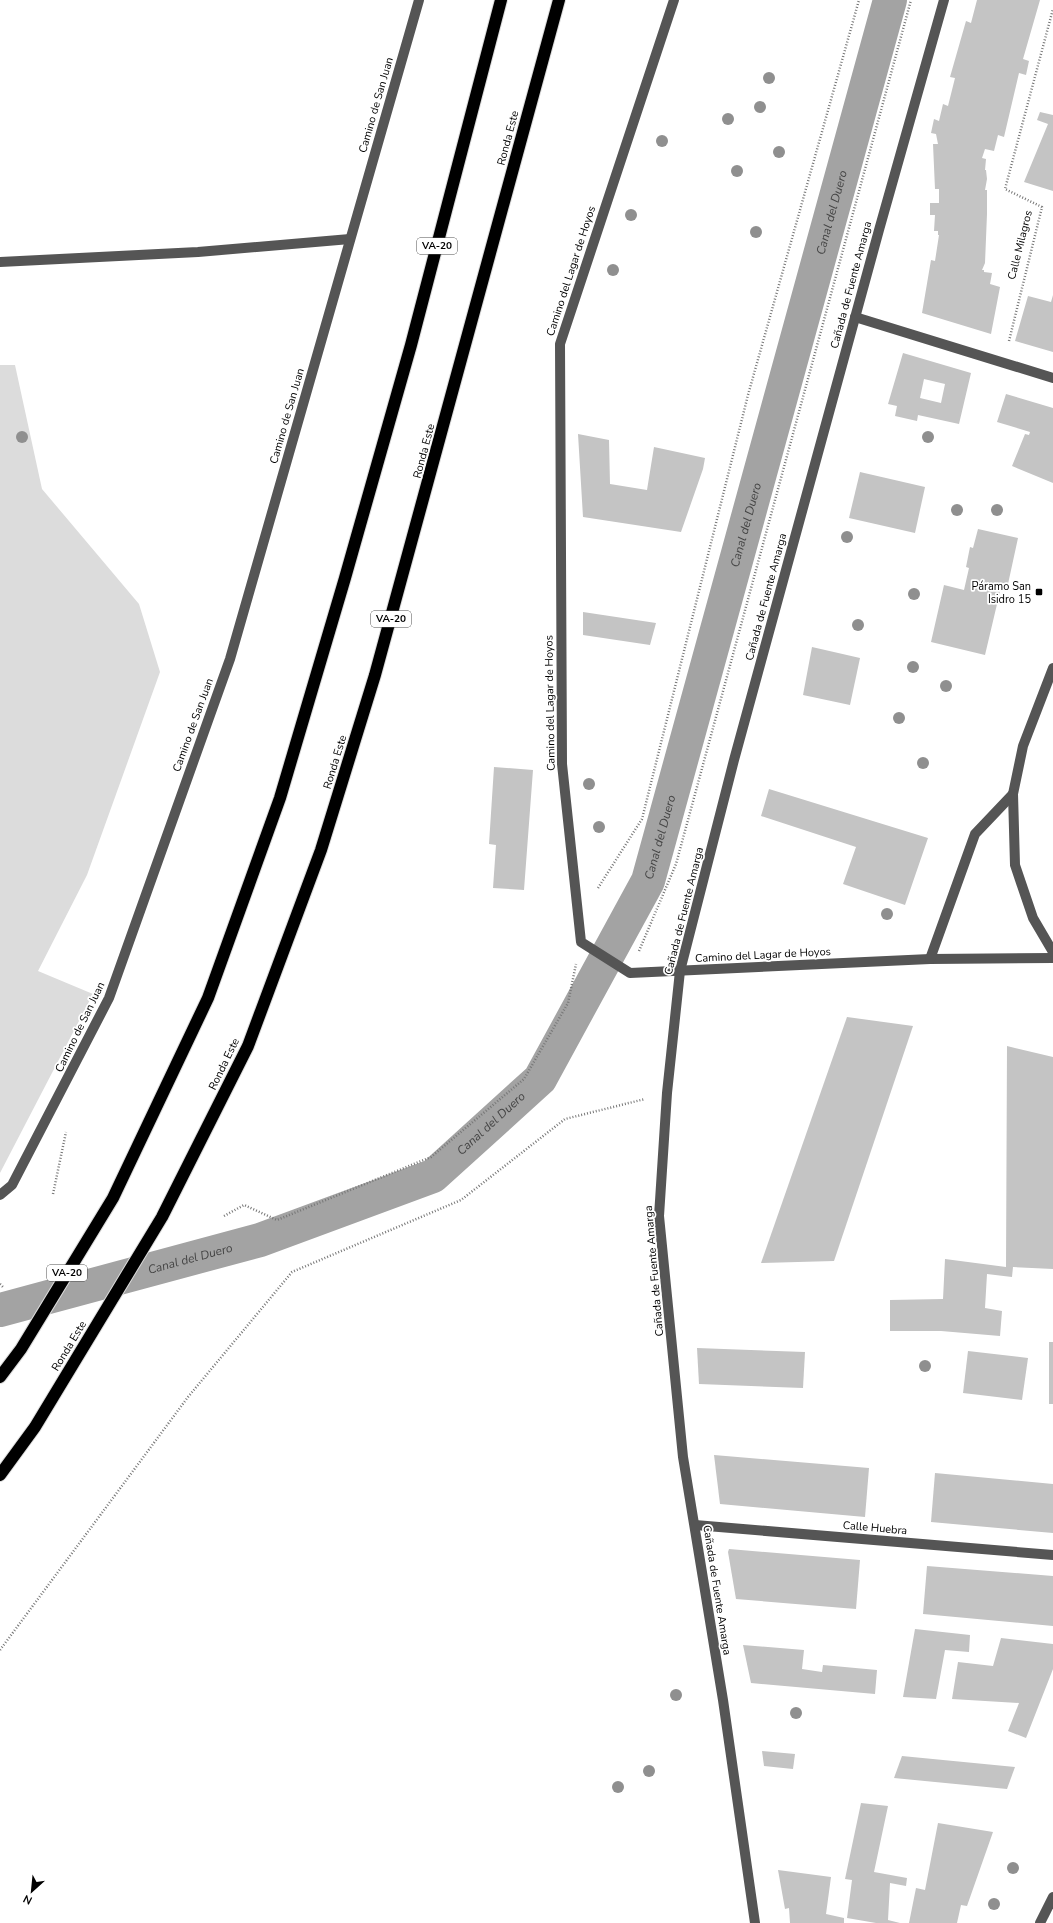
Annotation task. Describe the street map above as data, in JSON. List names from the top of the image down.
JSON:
{
  "streets": {
    "highway": ["Ronda Este", "VA-20"],
    "street": [
      "Camino de San Juan",
      "Camino del Lagar de Hoyos",
      "Cañada de Fuente Amarga",
      "Calle Huebra"
    ],
    "path": ["Calle Milagros"]
  },
  "crossings": [
    ["Camino del Lagar de Hoyos", "Cañada de Fuente Amarga"],
    ["Cañada de Fuente Amarga", "Calle Huebra"]
  ],
  "water": ["Canal del Duero"],
  "places": {
    "transit": ["Páramo San Isidro 15"]
  },
  "north": "bottom left"
}
